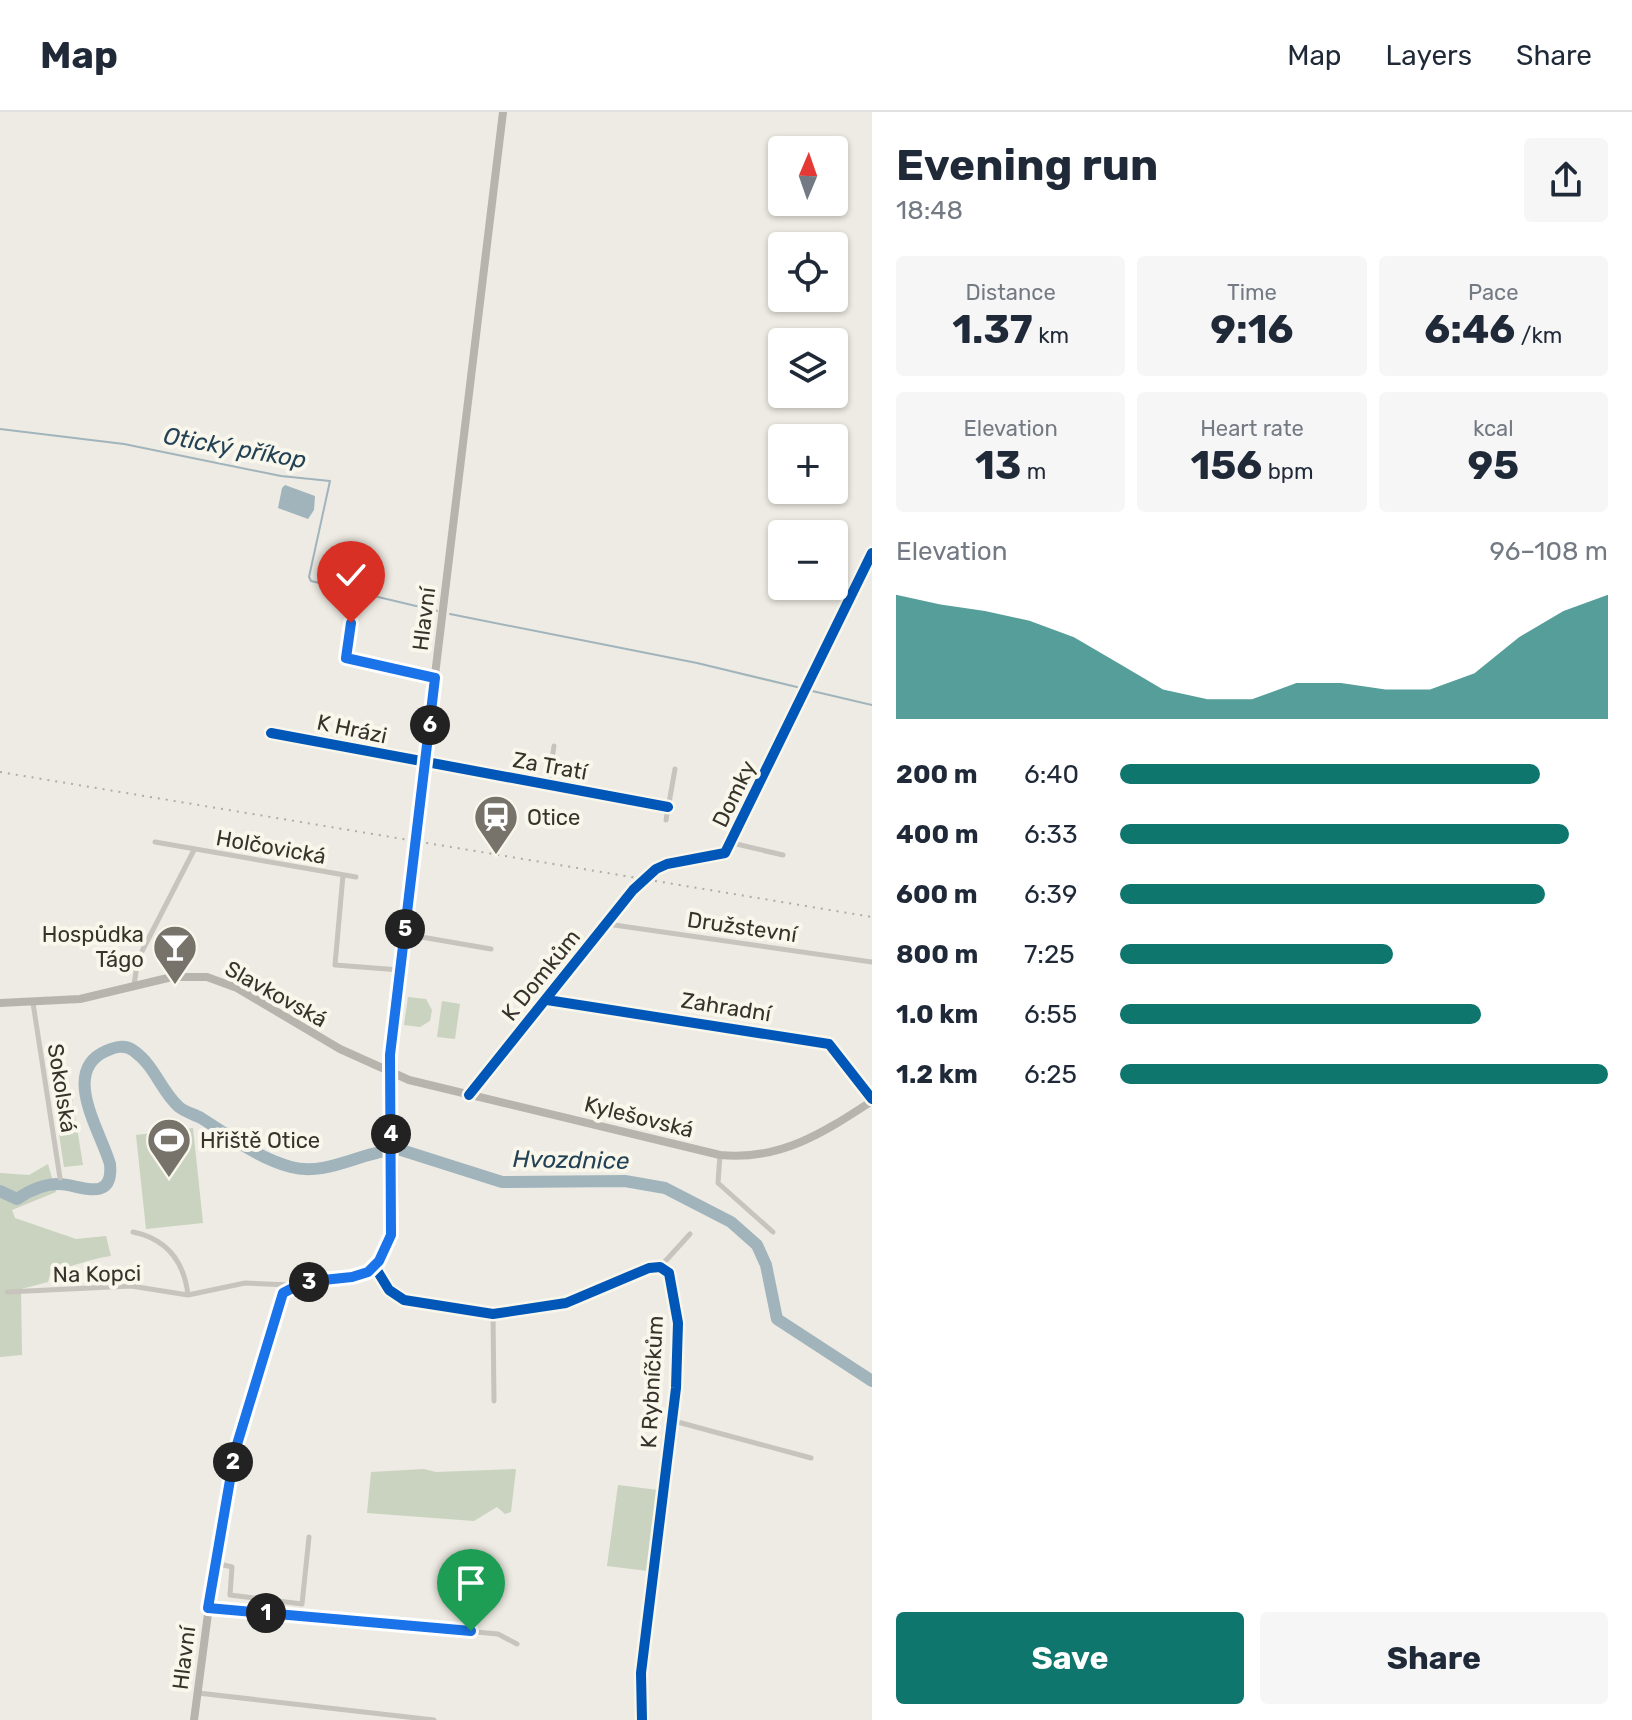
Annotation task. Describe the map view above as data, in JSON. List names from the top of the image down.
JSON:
{
  "streets": {
    "main road": [
      "Hlavní",
      "Slavkovská",
      "Kylešovská",
      "K Rybníčkům"
    ],
    "street": [
      "K Hrázi",
      "Za Tratí",
      "Domky",
      "Holčovická",
      "Družstevní",
      "K Domkům",
      "Zahradní",
      "Sokolská",
      "Na Kopci"
    ]
  },
  "crossings": [
    ["Hlavní", "K Hrázi"],
    ["Hlavní", "Za Tratí"],
    ["Hlavní", "Holčovická"],
    ["Hlavní", "Slavkovská"],
    ["Hlavní", "Kylešovská"],
    ["Hlavní", "Na Kopci"],
    ["K Hrázi", "Za Tratí"],
    ["Domky", "K Domkům"],
    ["Holčovická", "Slavkovská"],
    ["Družstevní", "K Domkům"],
    ["K Domkům", "Zahradní"],
    ["K Domkům", "Kylešovská"],
    ["Slavkovská", "Sokolská"],
    ["Slavkovská", "Kylešovská"],
    ["Zahradní", "Kylešovská"]
  ],
  "water": ["Otický příkop", "Hvozdnice"],
  "places": {
    "station": ["Otice"],
    "bar": ["Hospůdka Tágo"],
    "sports": ["Hřiště Otice"]
  },
  "north": "top",
  "page": {
    "header": "Map",
    "nav": ["Map", "Layers", "Share"],
    "heading": ["Evening run", "18:48"],
    "map_buttons": ["+", "−"],
    "stats": [
      ["Distance", "1.37 km"],
      ["Time", "9:16"],
      ["Pace", "6:46 /km"],
      ["Elevation", "13 m"],
      ["Heart rate", "156 bpm"],
      ["kcal", "95"]
    ],
    "chart": ["Elevation", "96–108 m"],
    "pins": [
      "6",
      "5",
      "4",
      "3",
      "2",
      "1"
    ],
    "list": [
      {
        "name": "200 m",
        "note": "6:40"
      },
      {
        "name": "400 m",
        "note": "6:33"
      },
      {
        "name": "600 m",
        "note": "6:39"
      },
      {
        "name": "800 m",
        "note": "7:25"
      },
      {
        "name": "1.0 km",
        "note": "6:55"
      },
      {
        "name": "1.2 km",
        "note": "6:25"
      }
    ],
    "buttons": ["Save", "Share"]
  }
}
